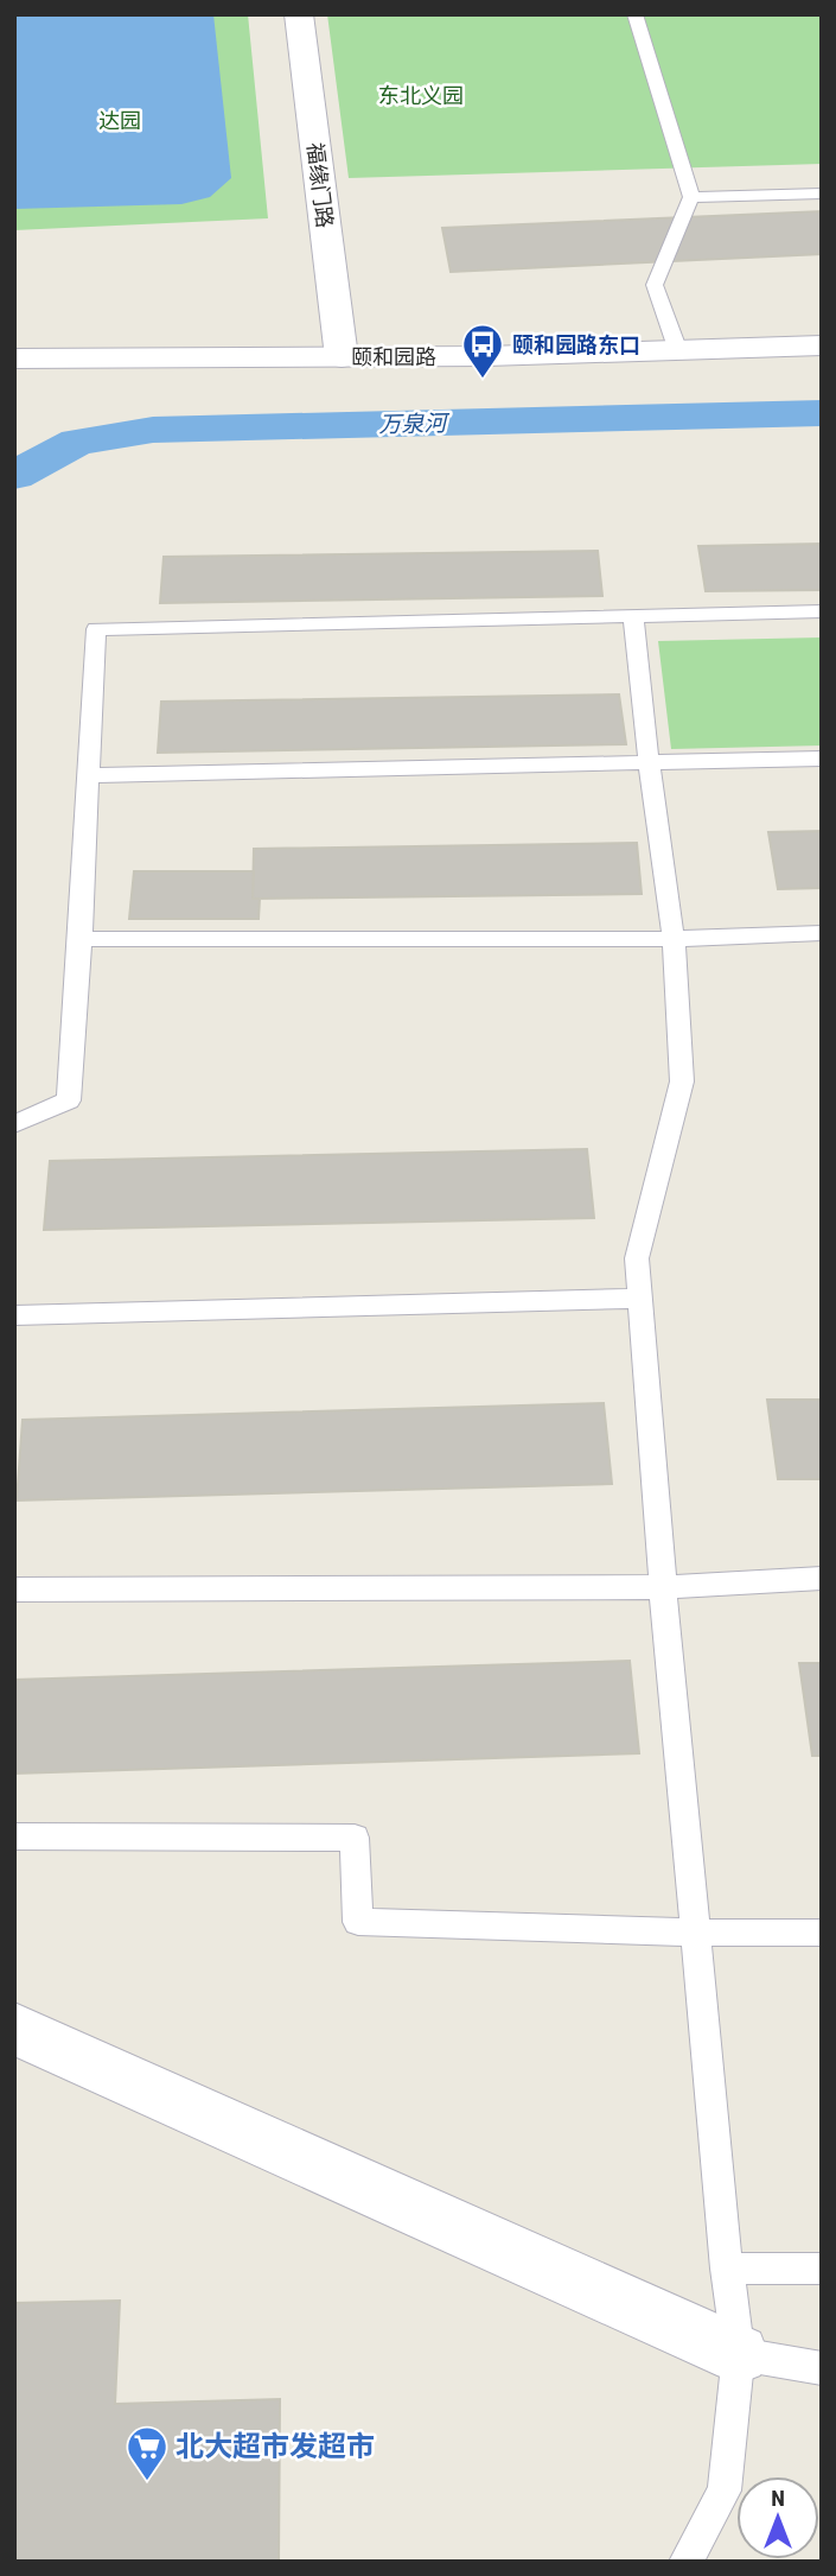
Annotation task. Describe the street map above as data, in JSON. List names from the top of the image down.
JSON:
{
  "streets": {
    "street": ["福缘门路", "颐和园路"]
  },
  "crossings": [
    ["福缘门路", "颐和园路"]
  ],
  "water": ["万泉河"],
  "parks": ["东北义园", "达园"],
  "places": {
    "bus stop": ["颐和园路东口"],
    "supermarket": ["北大超市发超市"]
  },
  "north": "top"
}
